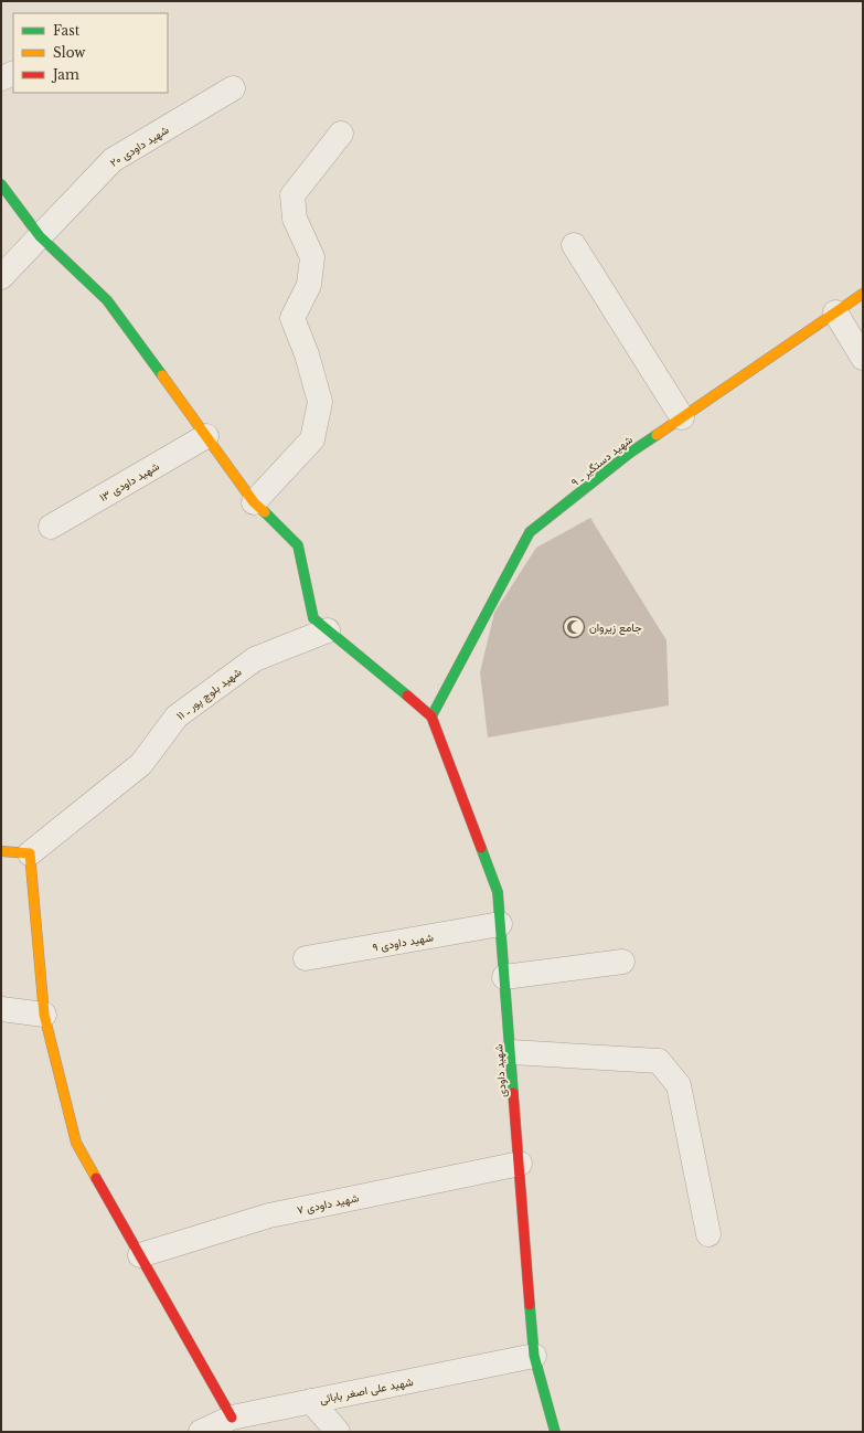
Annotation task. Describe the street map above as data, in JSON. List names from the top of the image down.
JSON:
{
  "streets": {
    "street": [
      "شهید داودی ۲۰",
      "شهید دستگیر ـ ۹",
      "شهید داودی ۱۳",
      "شهید بلوچ پور ـ ۱۱",
      "شهید داودی ۹",
      "شهید داودی",
      "شهید داودی ۷",
      "شهید علی اصغر بابائی"
    ]
  },
  "crossings": [
    ["شهید دستگیر ـ ۹", "شهید داودی"],
    ["شهید داودی ۹", "شهید داودی"],
    ["شهید داودی", "شهید داودی ۷"],
    ["شهید داودی", "شهید علی اصغر بابائی"]
  ],
  "places": {
    "mosque": ["جامع زیروان"]
  },
  "legend": ["Fast", "Slow", "Jam"]
}
